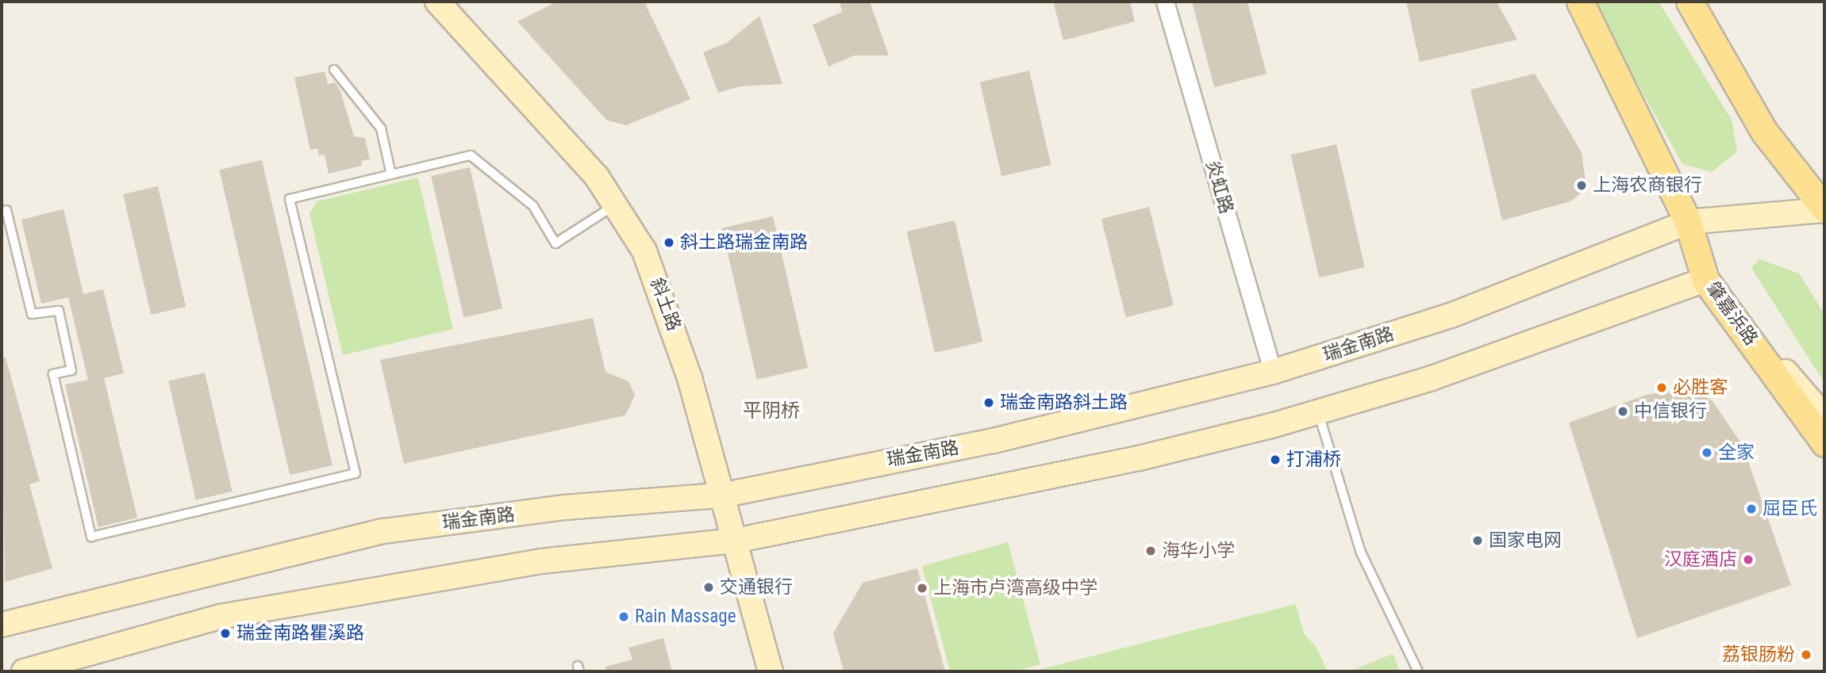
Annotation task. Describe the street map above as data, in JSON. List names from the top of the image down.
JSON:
{
  "streets": {
    "main road": ["斜土路", "肇嘉浜路", "瑞金南路"],
    "street": ["炎虹路"]
  },
  "crossings": [
    ["炎虹路", "瑞金南路"],
    ["斜土路", "瑞金南路"],
    ["肇嘉浜路", "瑞金南路"]
  ],
  "districts": ["平阴桥"],
  "places": [
    "上海农商银行",
    "斜土路瑞金南路",
    "必胜客",
    "瑞金南路斜土路",
    "中信银行",
    "全家",
    "打浦桥",
    "屈臣氏",
    "国家电网",
    "海华小学",
    "汉庭酒店",
    "交通银行",
    "上海市卢湾高级中学",
    "Rain Massage",
    "瑞金南路瞿溪路",
    "荔银肠粉"
  ]
}
